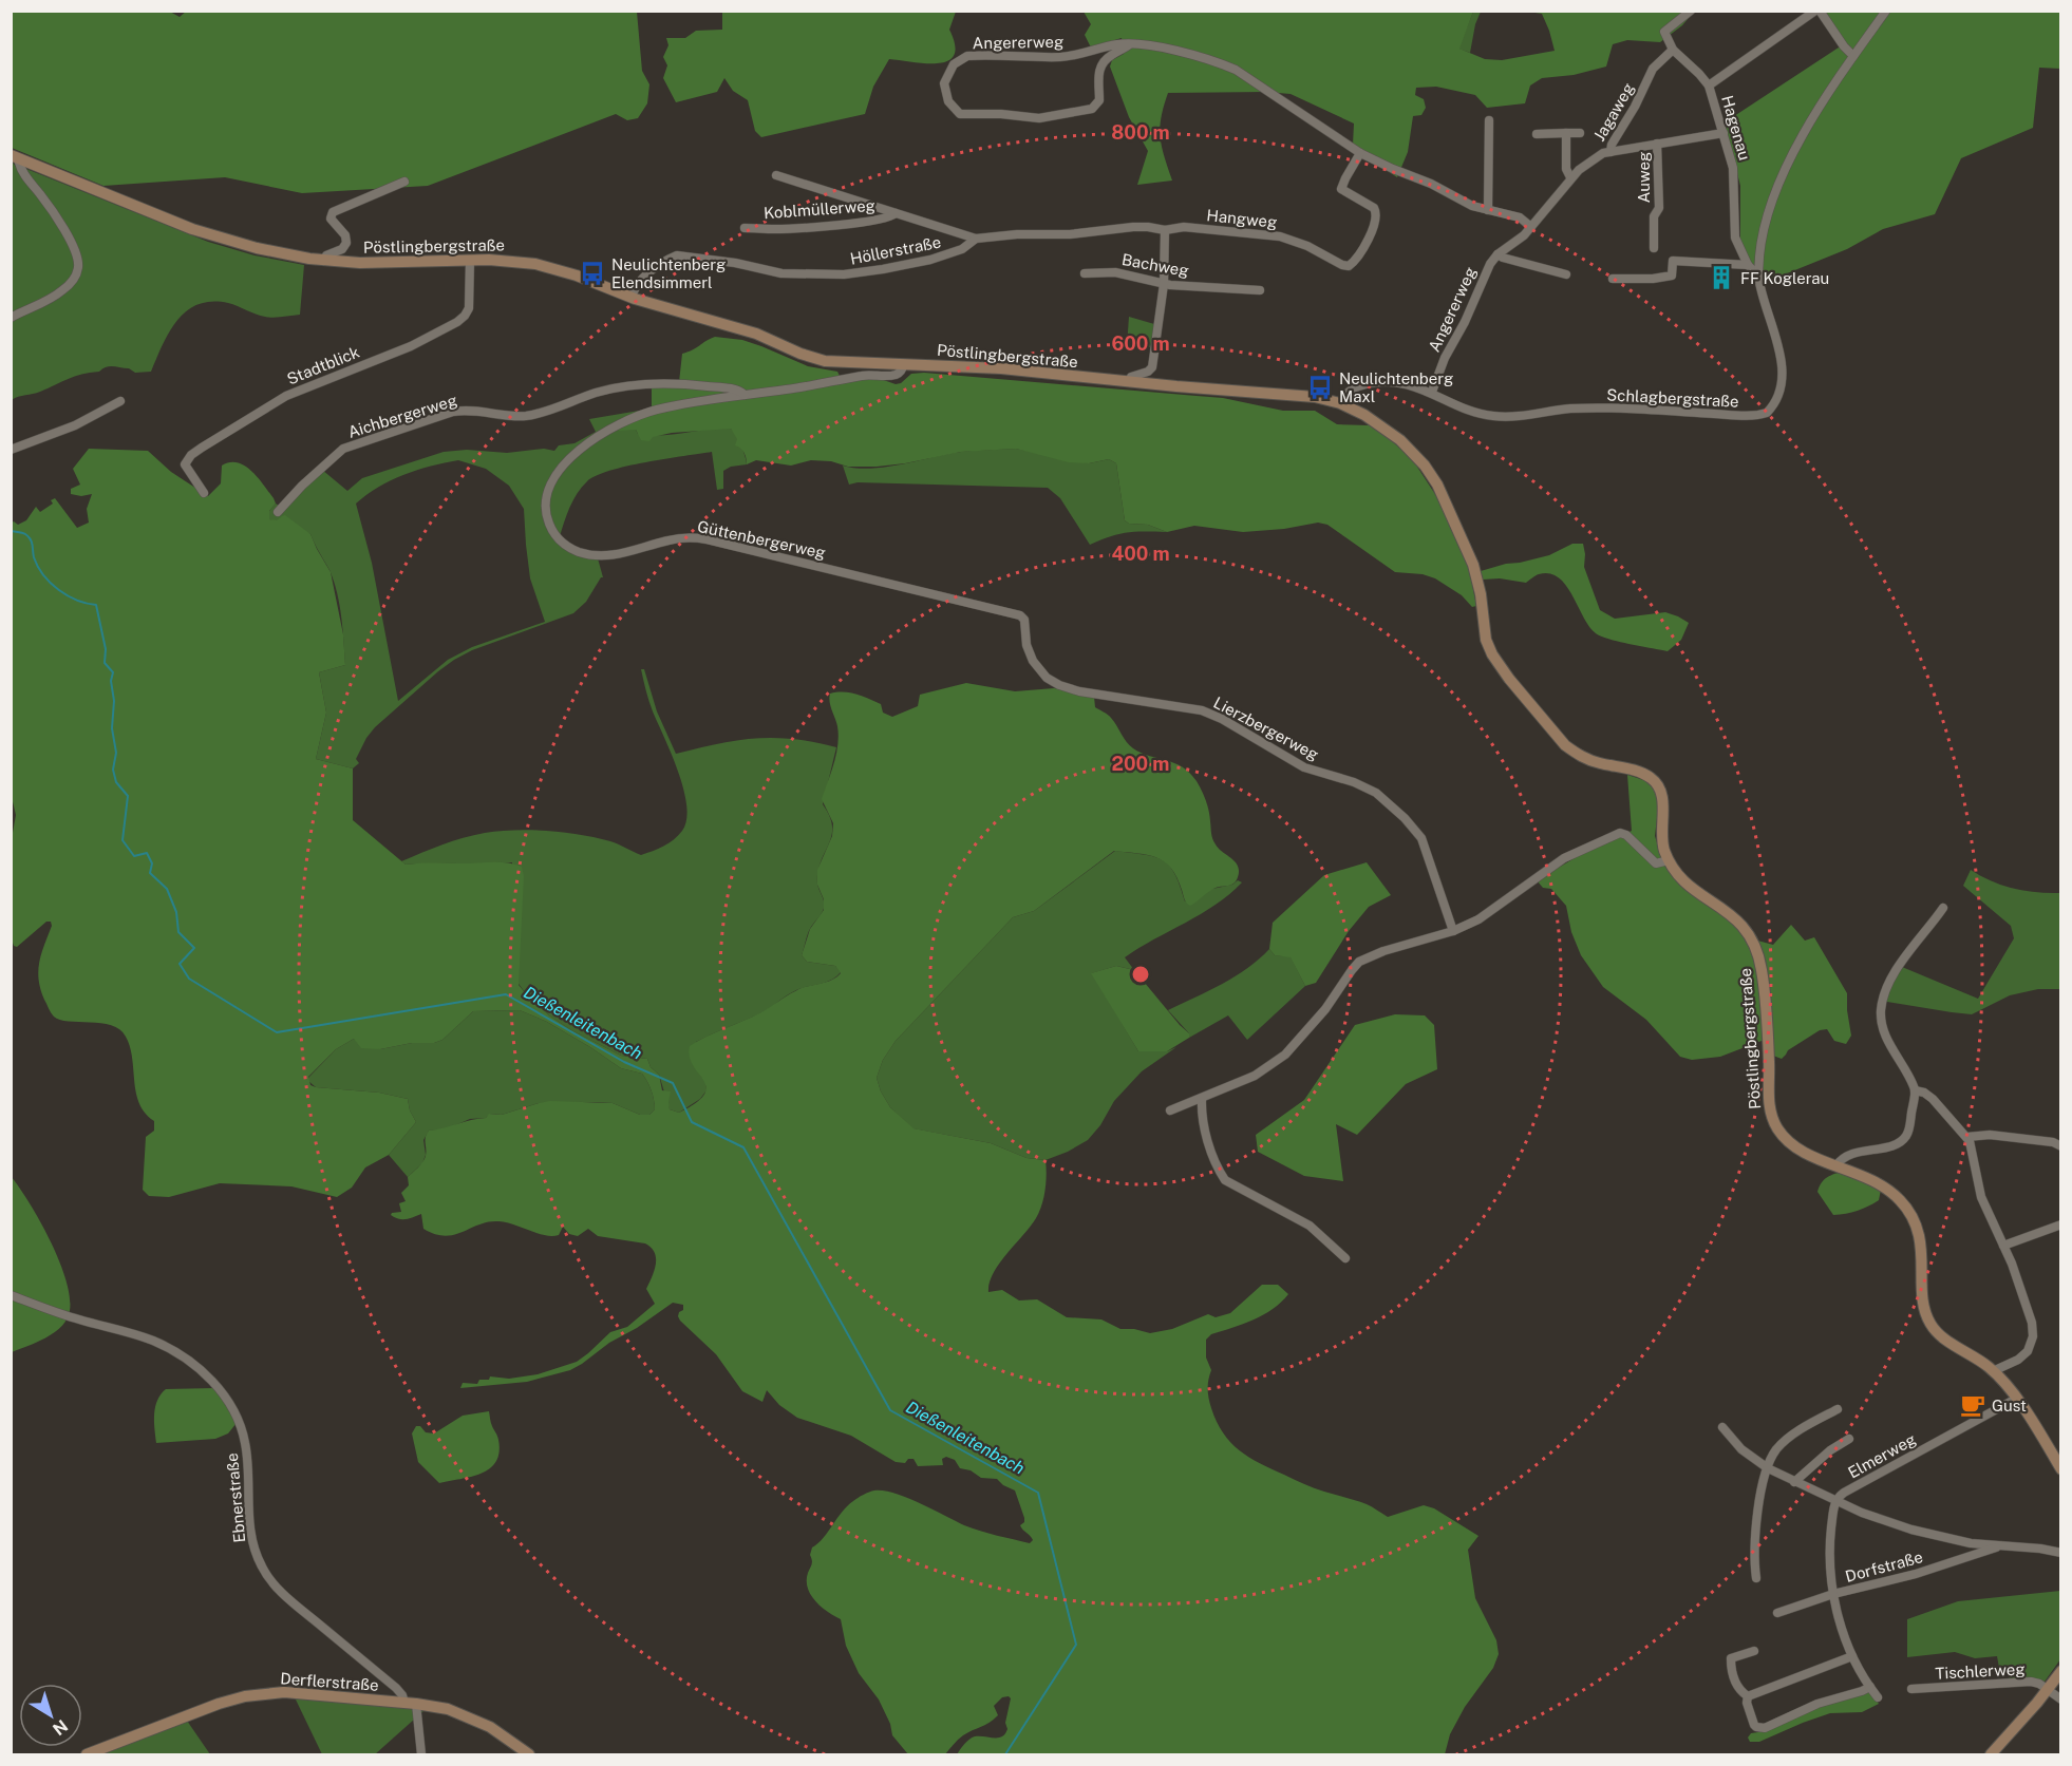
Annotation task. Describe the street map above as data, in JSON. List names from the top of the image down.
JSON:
{
  "streets": {
    "main road": ["Pöstlingbergstraße", "Derflerstraße"],
    "street": [
      "Angererweg",
      "Jagaweg",
      "Hagenau",
      "Auweg",
      "Koblmüllerweg",
      "Hangweg",
      "Höllerstraße",
      "Bachweg",
      "Stadtblick",
      "Schlagbergstraße",
      "Aichbergerweg",
      "Güttenbergerweg",
      "Lierzbergerweg",
      "Elmerweg",
      "Ebnerstraße",
      "Dorfstraße",
      "Tischlerweg"
    ]
  },
  "crossings": [
    ["Angererweg", "Jagaweg"],
    ["Angererweg", "Hangweg"],
    ["Angererweg", "Schlagbergstraße"],
    ["Jagaweg", "Hagenau"],
    ["Jagaweg", "Auweg"],
    ["Hagenau", "Auweg"],
    ["Hagenau", "Schlagbergstraße"],
    ["Koblmüllerweg", "Höllerstraße"],
    ["Hangweg", "Höllerstraße"],
    ["Pöstlingbergstraße", "Höllerstraße"],
    ["Pöstlingbergstraße", "Stadtblick"],
    ["Pöstlingbergstraße", "Schlagbergstraße"],
    ["Pöstlingbergstraße", "Güttenbergerweg"],
    ["Pöstlingbergstraße", "Elmerweg"],
    ["Aichbergerweg", "Güttenbergerweg"],
    ["Güttenbergerweg", "Lierzbergerweg"],
    ["Ebnerstraße", "Derflerstraße"]
  ],
  "water": ["Dießenleitenbach"],
  "places": {
    "bus stop": ["Neulichtenberg Elendsimmerl", "Neulichtenberg Maxl"],
    "building": ["FF Koglerau"],
    "cafe": ["Gust"]
  },
  "north": "bottom right",
  "rings": [
    "800 m",
    "600 m",
    "400 m",
    "200 m"
  ]
}
